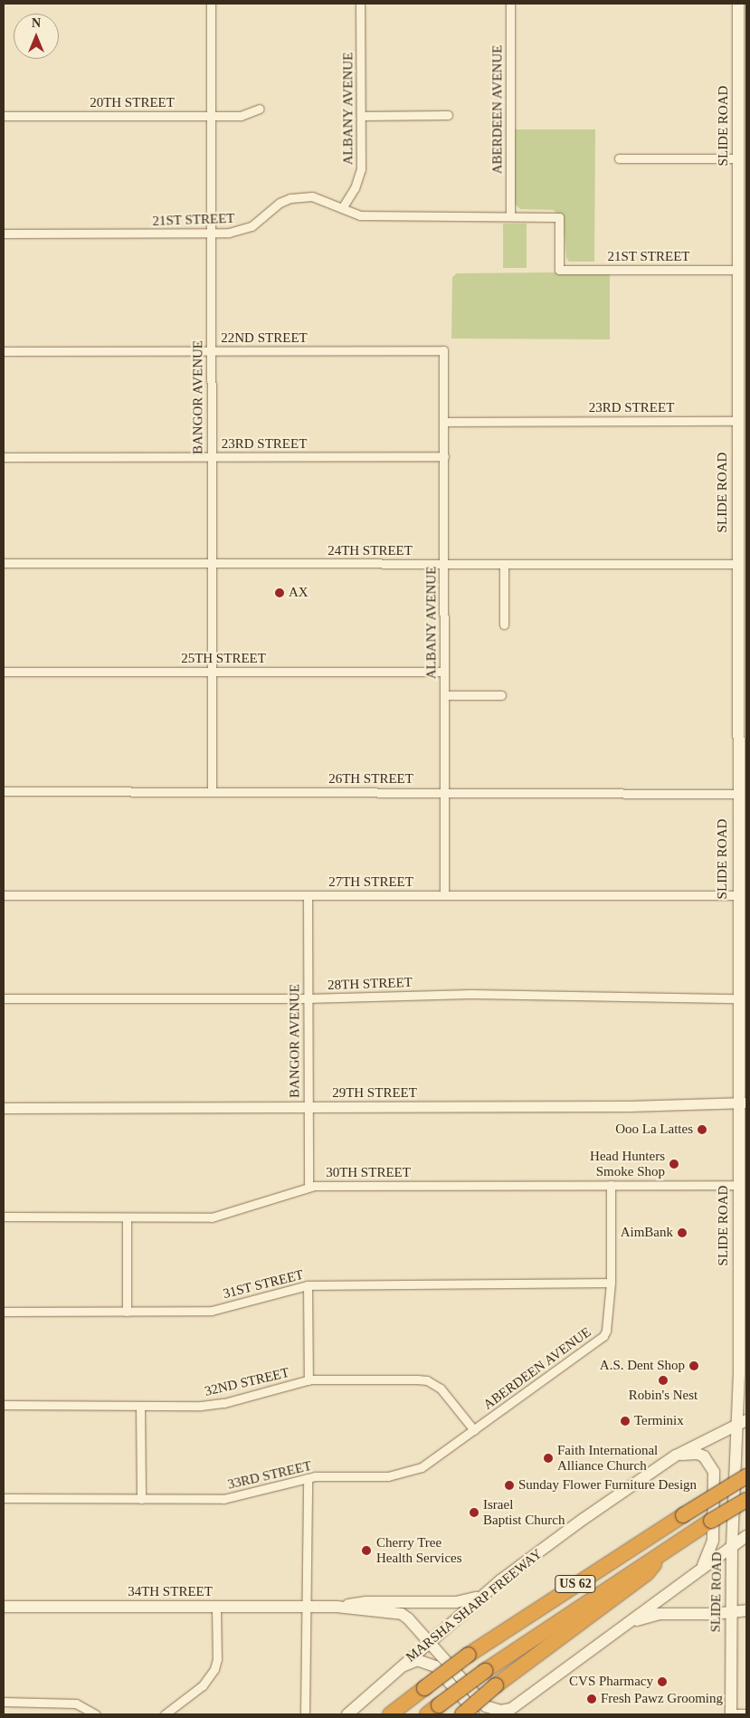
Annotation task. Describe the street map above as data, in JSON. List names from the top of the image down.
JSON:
{
  "streets": {
    "highway": ["US 62"],
    "main road": ["SLIDE ROAD", "34TH STREET", "MARSHA SHARP FREEWAY"],
    "street": [
      "20TH STREET",
      "ALBANY AVENUE",
      "ABERDEEN AVENUE",
      "21ST STREET",
      "22ND STREET",
      "BANGOR AVENUE",
      "23RD STREET",
      "24TH STREET",
      "25TH STREET",
      "26TH STREET",
      "27TH STREET",
      "28TH STREET",
      "29TH STREET",
      "30TH STREET",
      "31ST STREET",
      "32ND STREET",
      "33RD STREET"
    ]
  },
  "crossings": [
    ["20TH STREET", "BANGOR AVENUE"],
    ["ALBANY AVENUE", "21ST STREET"],
    ["ALBANY AVENUE", "22ND STREET"],
    ["ALBANY AVENUE", "23RD STREET"],
    ["ALBANY AVENUE", "24TH STREET"],
    ["ALBANY AVENUE", "25TH STREET"],
    ["ALBANY AVENUE", "26TH STREET"],
    ["ALBANY AVENUE", "27TH STREET"],
    ["ABERDEEN AVENUE", "21ST STREET"],
    ["ABERDEEN AVENUE", "30TH STREET"],
    ["ABERDEEN AVENUE", "31ST STREET"],
    ["ABERDEEN AVENUE", "32ND STREET"],
    ["ABERDEEN AVENUE", "33RD STREET"],
    ["SLIDE ROAD", "21ST STREET"],
    ["SLIDE ROAD", "23RD STREET"],
    ["SLIDE ROAD", "24TH STREET"],
    ["SLIDE ROAD", "26TH STREET"],
    ["SLIDE ROAD", "27TH STREET"],
    ["SLIDE ROAD", "28TH STREET"],
    ["SLIDE ROAD", "29TH STREET"],
    ["SLIDE ROAD", "30TH STREET"],
    ["SLIDE ROAD", "MARSHA SHARP FREEWAY"],
    ["21ST STREET", "BANGOR AVENUE"],
    ["22ND STREET", "BANGOR AVENUE"],
    ["BANGOR AVENUE", "23RD STREET"],
    ["BANGOR AVENUE", "24TH STREET"],
    ["BANGOR AVENUE", "25TH STREET"],
    ["BANGOR AVENUE", "26TH STREET"],
    ["BANGOR AVENUE", "27TH STREET"],
    ["BANGOR AVENUE", "28TH STREET"],
    ["BANGOR AVENUE", "29TH STREET"],
    ["BANGOR AVENUE", "30TH STREET"],
    ["32ND STREET", "33RD STREET"],
    ["34TH STREET", "MARSHA SHARP FREEWAY"]
  ],
  "places": [
    "AX",
    "Ooo La Lattes",
    "Head Hunters Smoke Shop",
    "AimBank",
    "A.S. Dent Shop",
    "Robin's Nest",
    "Terminix",
    "Faith International Alliance Church",
    "Sunday Flower Furniture Design",
    "Israel Baptist Church",
    "Cherry Tree Health Services",
    "CVS Pharmacy",
    "Fresh Pawz Grooming"
  ],
  "north": "top"
}
